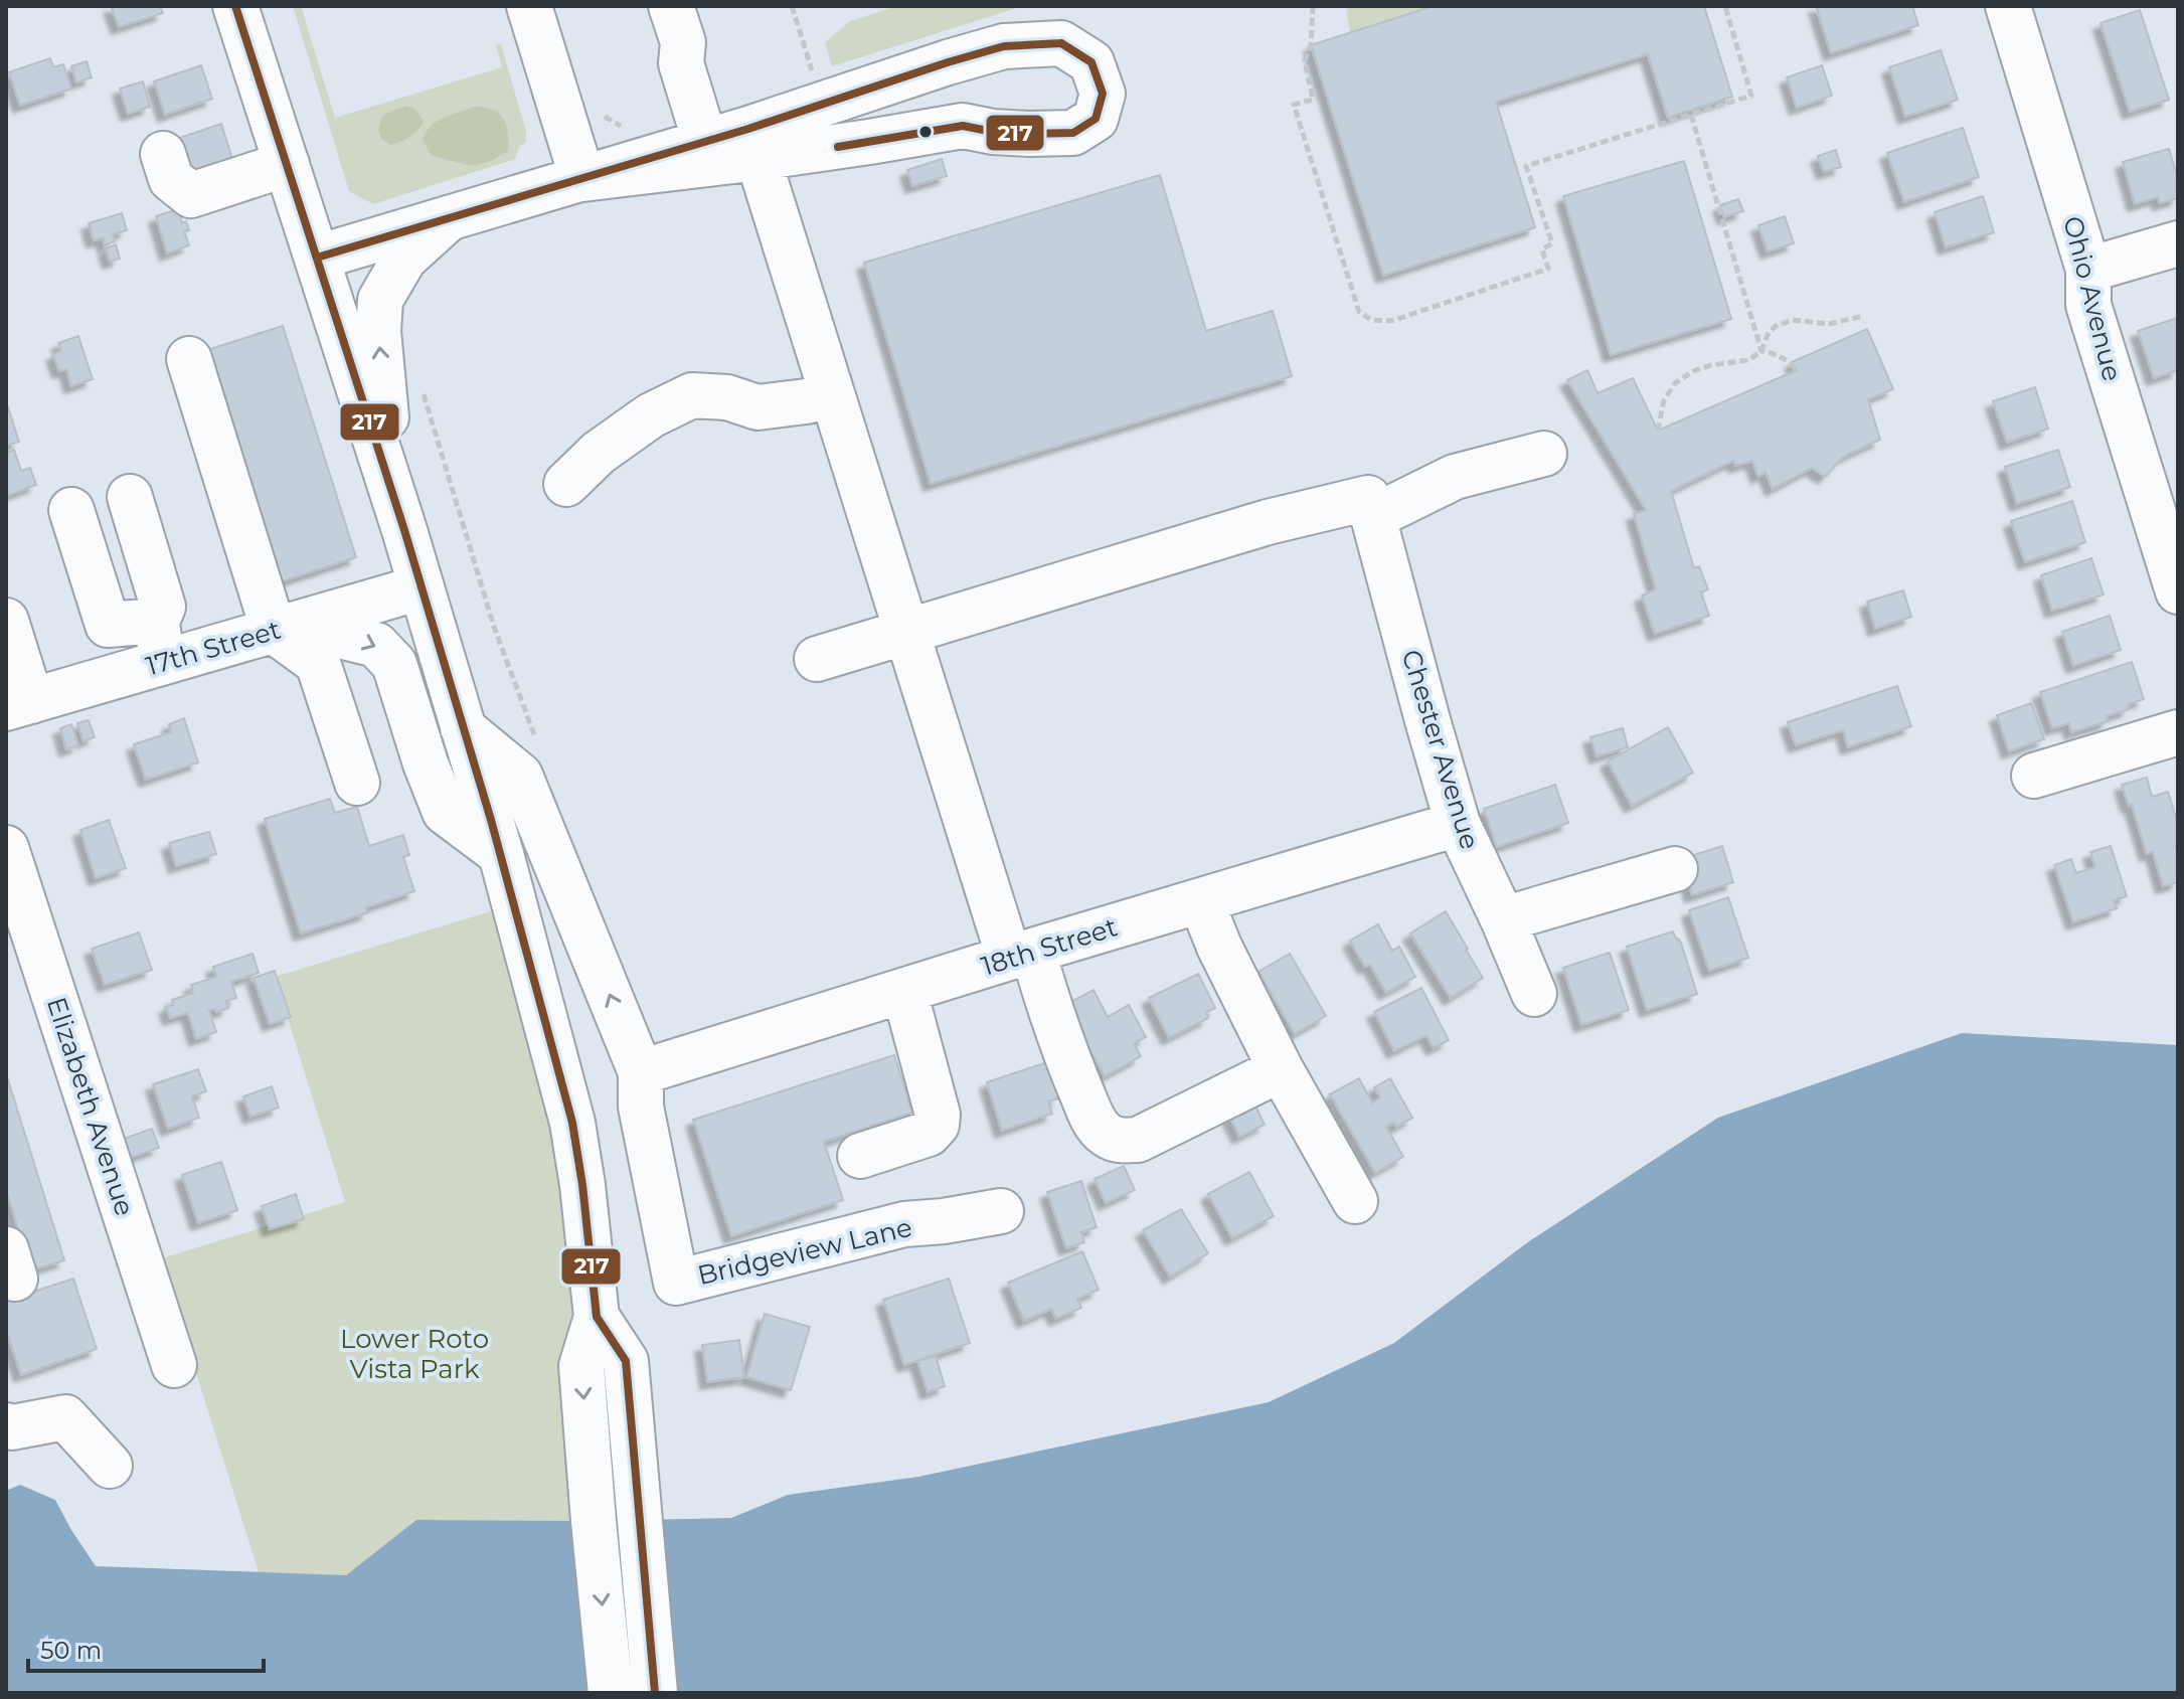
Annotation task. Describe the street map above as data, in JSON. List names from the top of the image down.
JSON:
{
  "streets": {
    "street": [
      "Ohio Avenue",
      "17th Street",
      "Chester Avenue",
      "18th Street",
      "Elizabeth Avenue",
      "Bridgeview Lane"
    ]
  },
  "crossings": [
    ["Chester Avenue", "18th Street"],
    ["18th Street", "Bridgeview Lane"]
  ],
  "parks": ["Lower Roto Vista Park"],
  "lines": ["transit line 217"],
  "scale_bar": "50 m"
}
